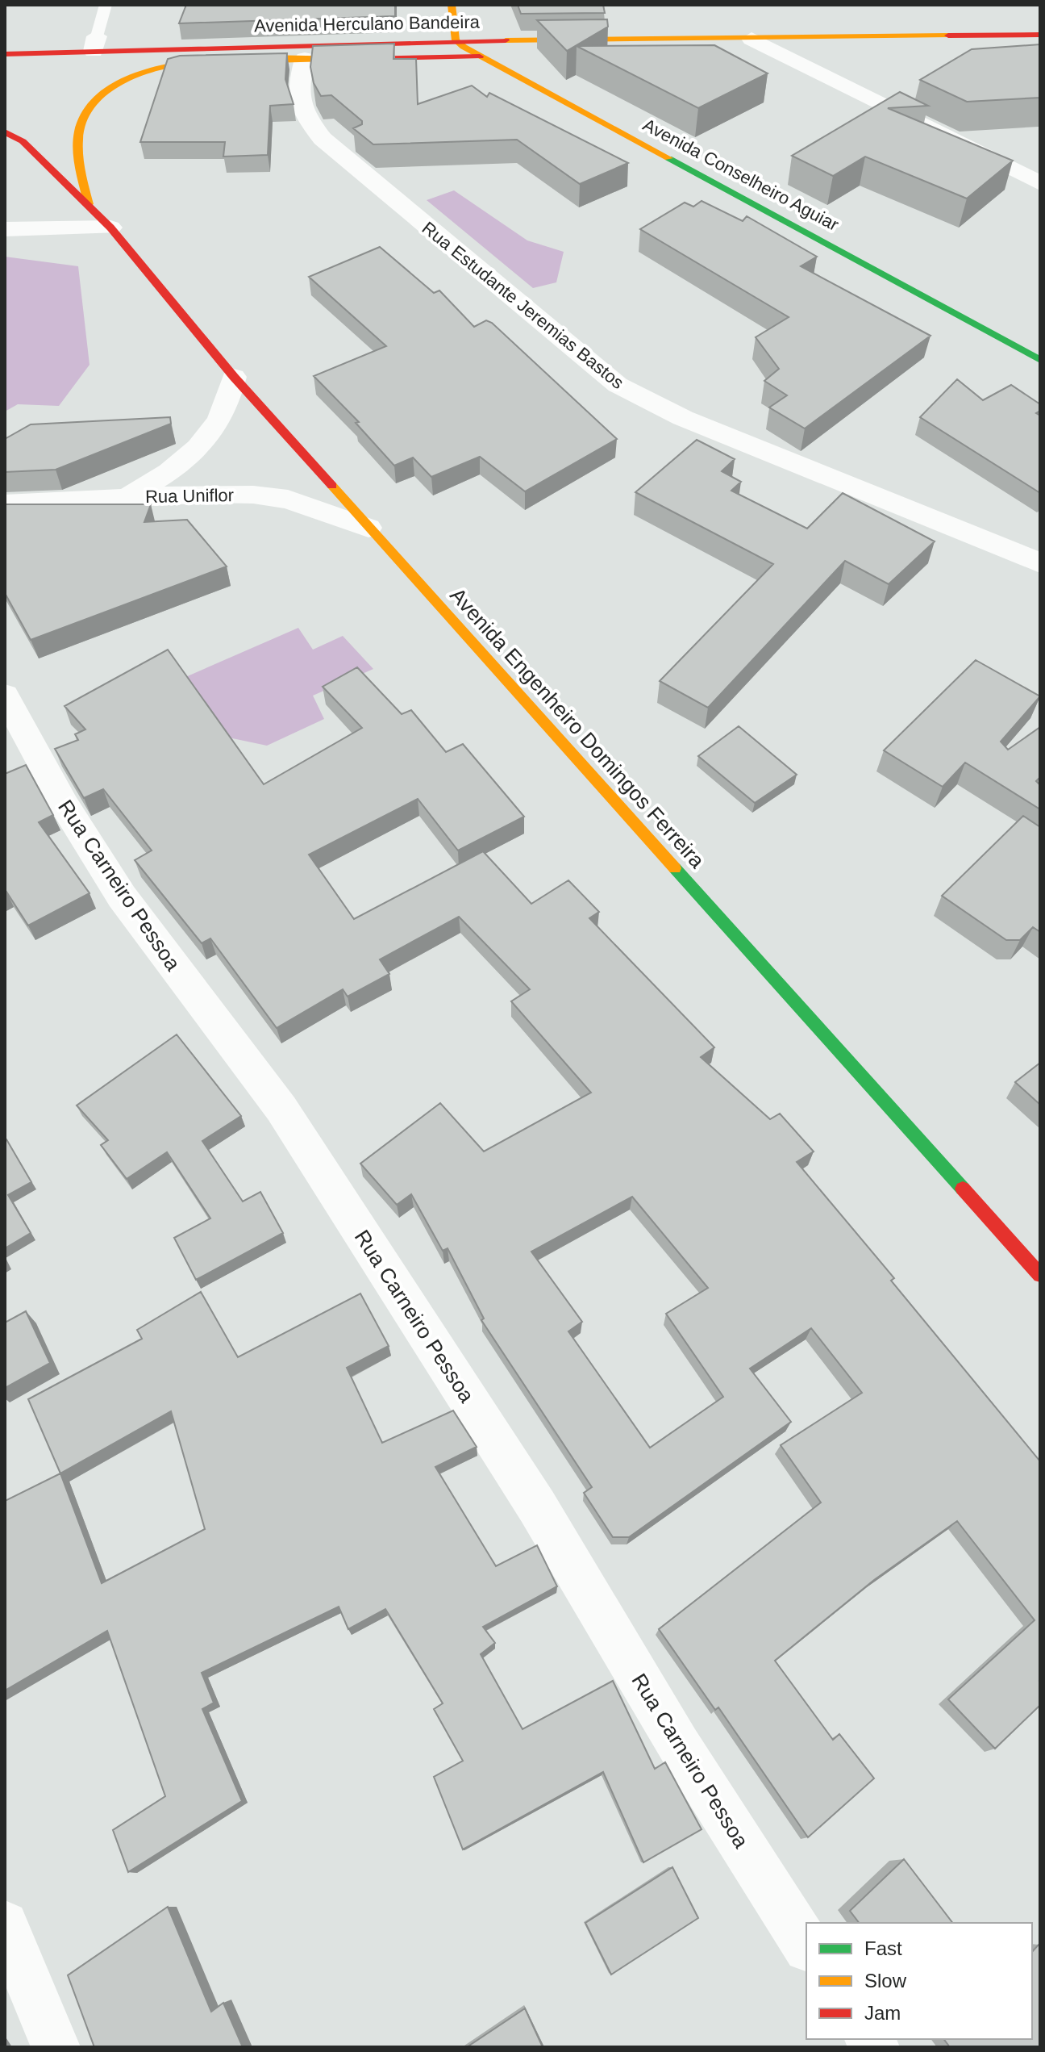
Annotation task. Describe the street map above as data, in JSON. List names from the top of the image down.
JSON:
{
  "streets": {
    "main road": ["Avenida Herculano Bandeira", "Avenida Conselheiro Aguiar", "Avenida Engenheiro Domingos Ferreira"],
    "street": ["Rua Estudante Jeremias Bastos", "Rua Uniflor", "Rua Carneiro Pessoa"]
  },
  "crossings": [
    ["Avenida Herculano Bandeira", "Avenida Conselheiro Aguiar"],
    ["Avenida Herculano Bandeira", "Rua Estudante Jeremias Bastos"],
    ["Avenida Herculano Bandeira", "Avenida Engenheiro Domingos Ferreira"],
    ["Rua Uniflor", "Avenida Engenheiro Domingos Ferreira"]
  ],
  "legend": ["Fast", "Slow", "Jam"]
}
